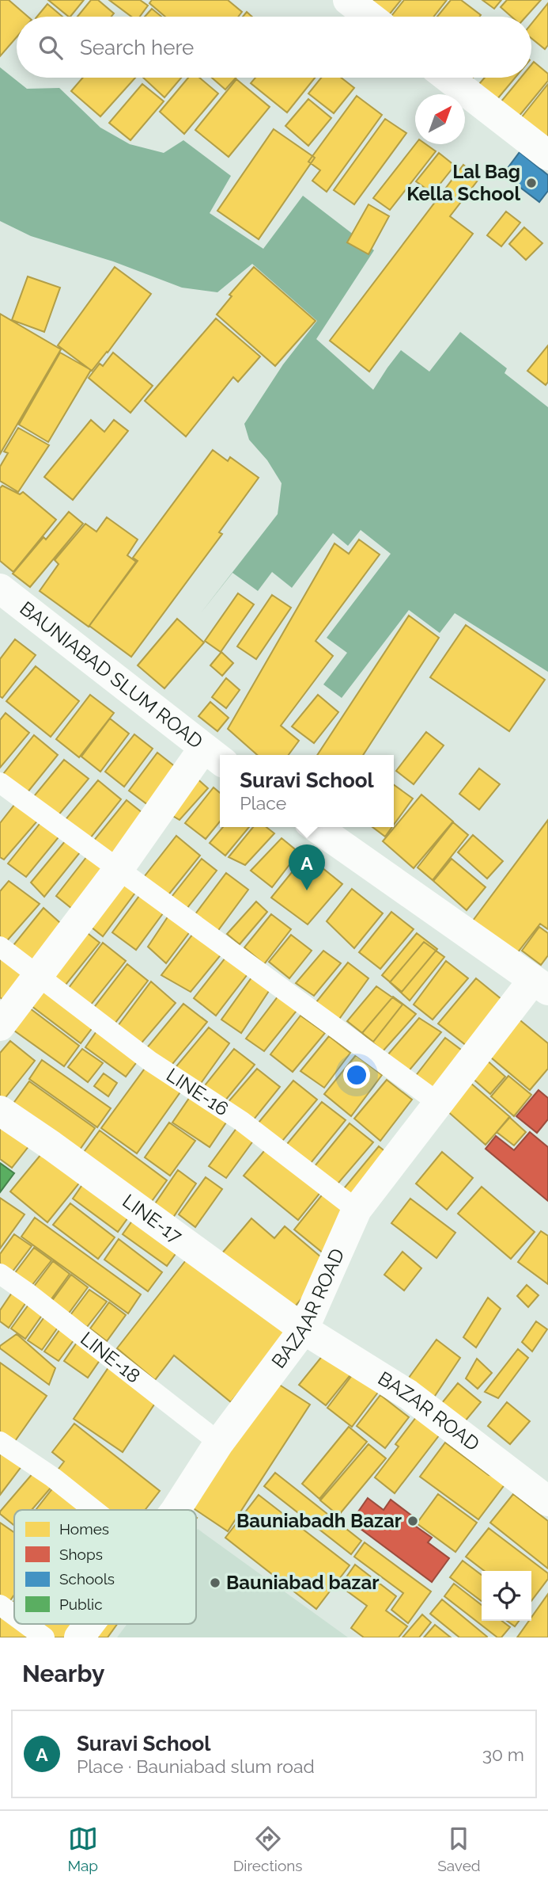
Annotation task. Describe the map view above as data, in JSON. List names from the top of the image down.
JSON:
{
  "streets": {
    "street": [
      "BAUNIABAD SLUM ROAD",
      "LINE-17",
      "BAZAAR ROAD",
      "BAZAR ROAD"
    ],
    "lane": ["LINE-16", "LINE-18"]
  },
  "crossings": [
    ["LINE-16", "BAZAAR ROAD"],
    ["LINE-17", "BAZAAR ROAD"],
    ["LINE-17", "BAZAR ROAD"],
    ["BAZAAR ROAD", "LINE-18"],
    ["BAZAAR ROAD", "BAZAR ROAD"]
  ],
  "places": ["Lal Bag Kella School", "Bauniabadh Bazar", "Bauniabad bazar"],
  "legend": [
    "Homes",
    "Shops",
    "Schools",
    "Public"
  ],
  "north": "top right",
  "page": {
    "search": "Search here",
    "popup": ["Suravi School", "Place"],
    "pins": "A",
    "heading": "Nearby",
    "list": [
      {
        "mark": "A",
        "name": "Suravi School",
        "note": "Place · Bauniabad slum road",
        "value": "30 m"
      }
    ],
    "nav": ["Map", "Directions", "Saved"]
  }
}
